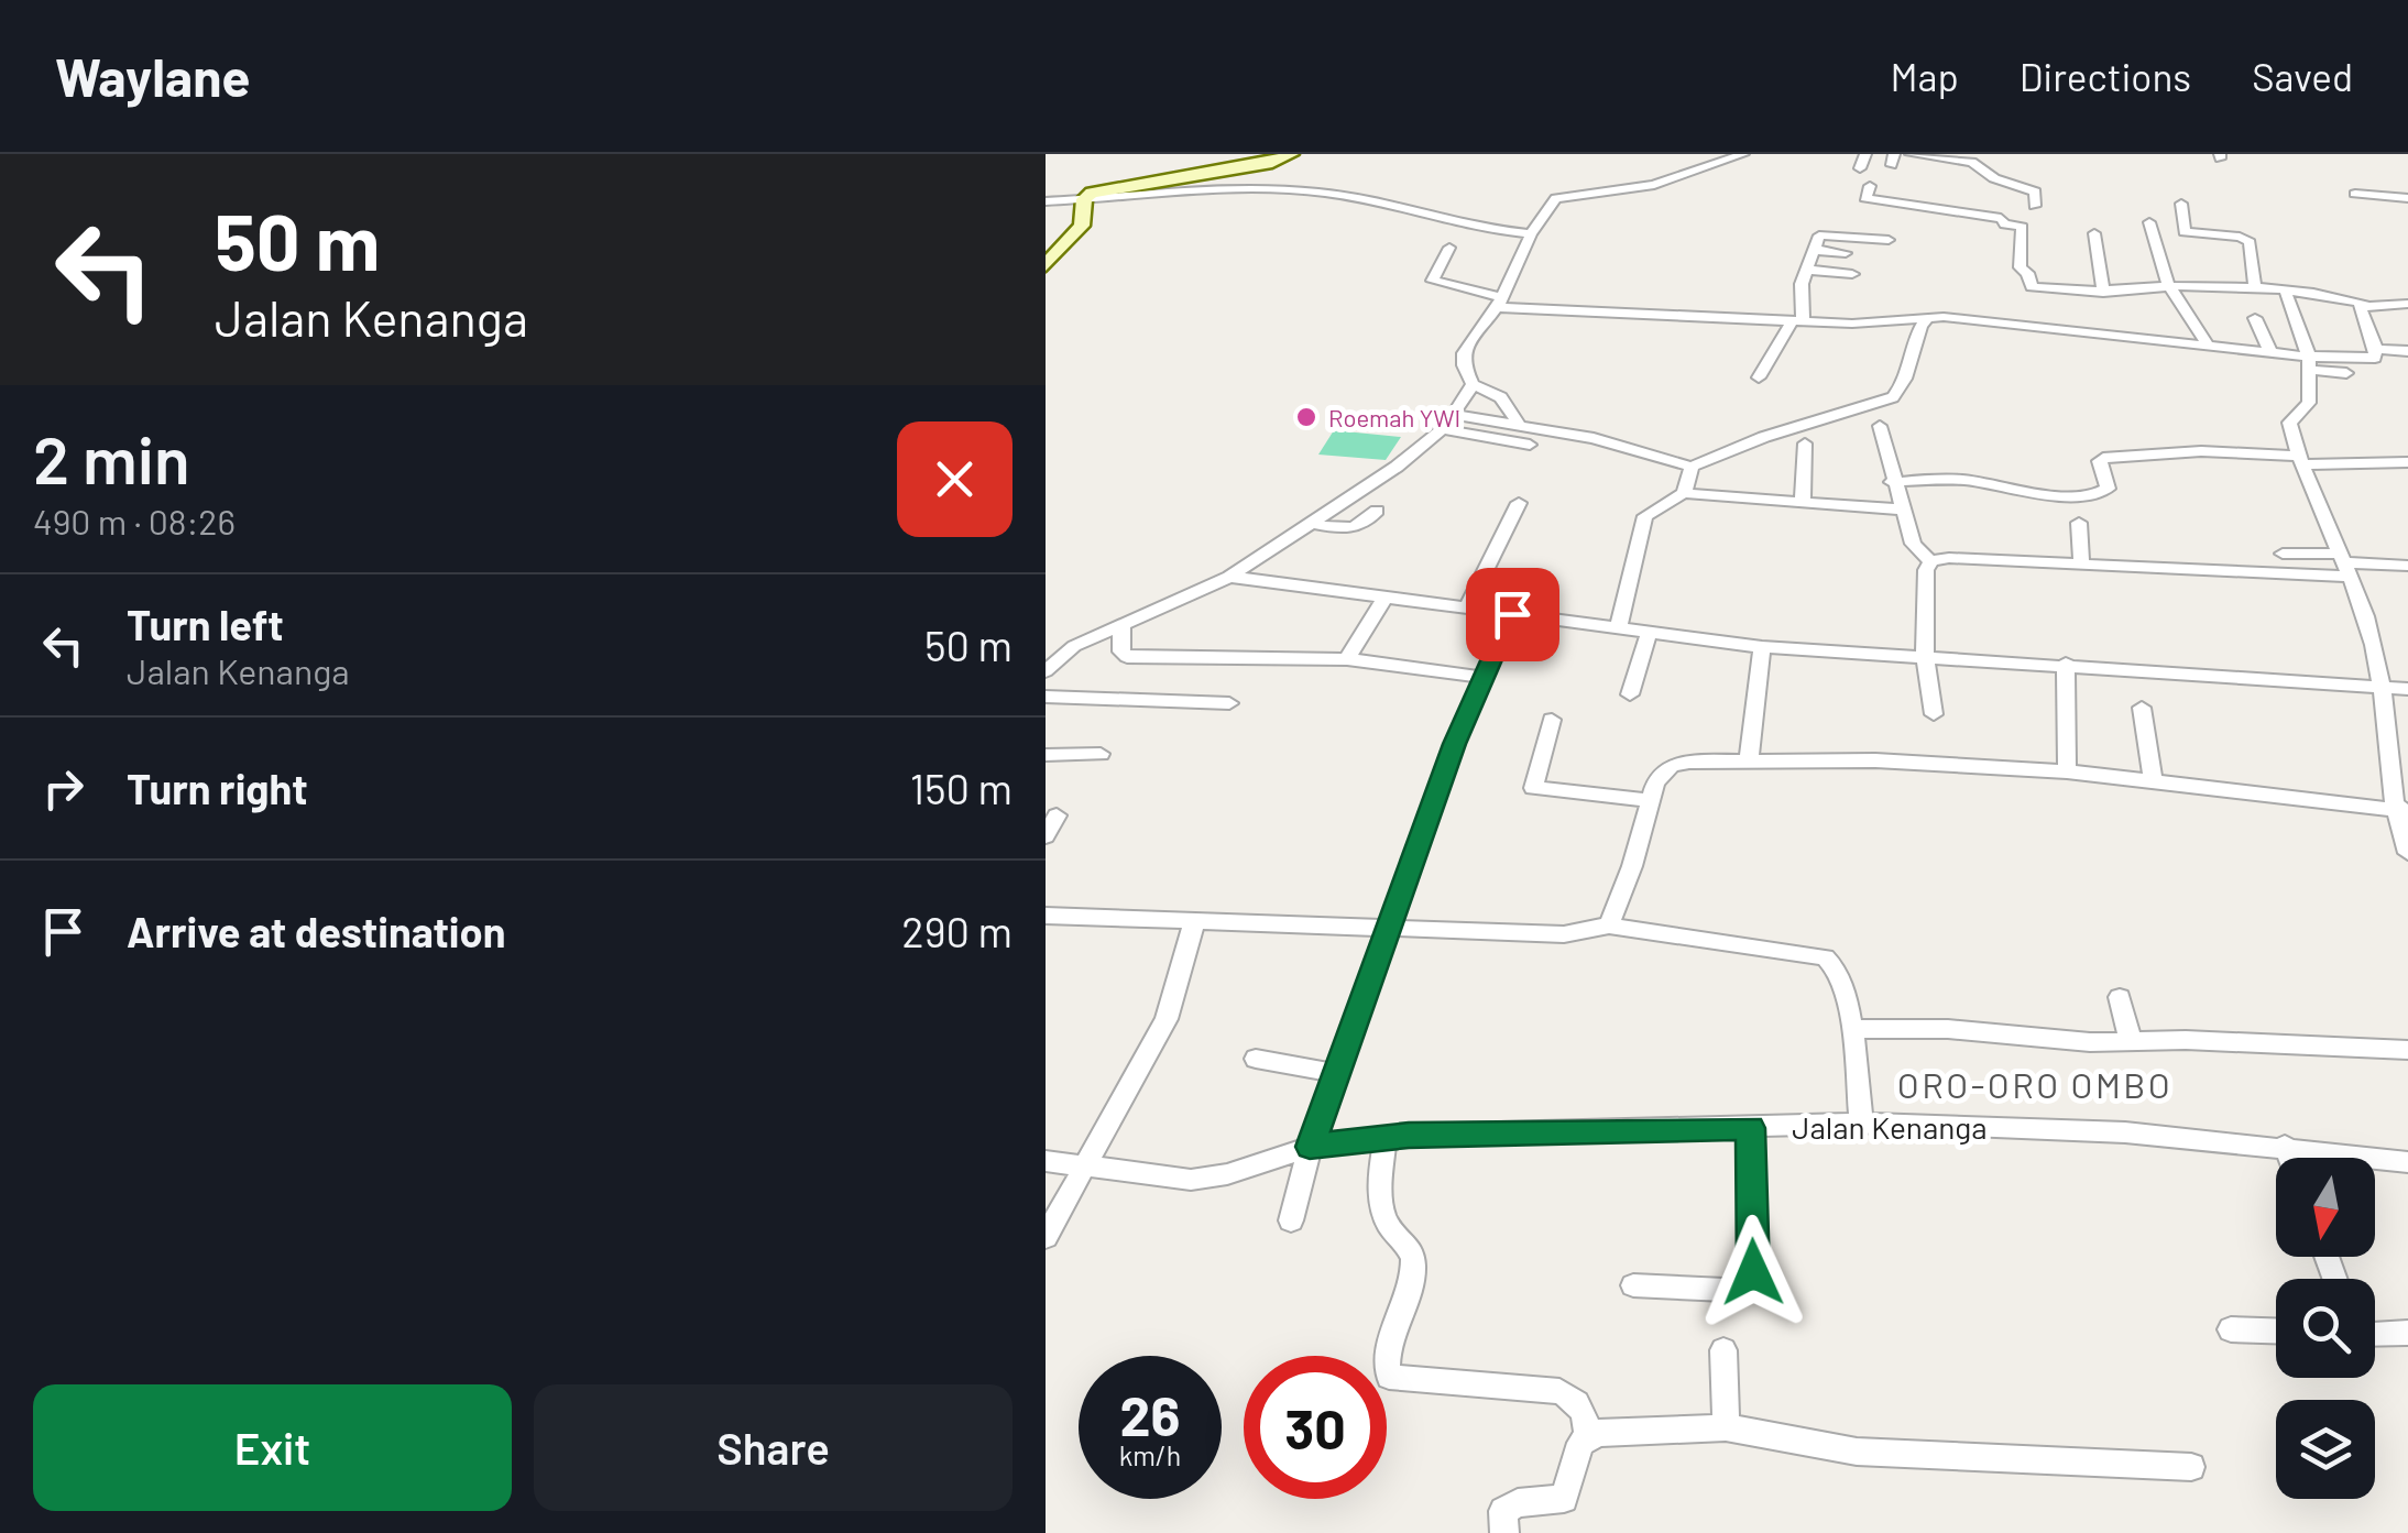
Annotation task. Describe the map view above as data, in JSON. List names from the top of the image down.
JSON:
{
  "streets": {
    "street": ["Jalan Kenanga"]
  },
  "districts": ["ORO-ORO OMBO"],
  "places": ["Roemah YWI"],
  "north": "bottom",
  "page": {
    "header": "Waylane",
    "nav": ["Map", "Directions", "Saved"],
    "turn": ["50 m", "Jalan Kenanga"],
    "heading": ["2 min", "490 m · 08:26"],
    "list": [
      {
        "name": "Turn left",
        "note": "Jalan Kenanga",
        "value": "50 m"
      },
      {
        "name": "Turn right",
        "value": "150 m"
      },
      {
        "name": "Arrive at destination",
        "value": "290 m"
      }
    ],
    "speed": "26 km/h",
    "limit": "30",
    "buttons": ["Exit", "Share"]
  }
}
